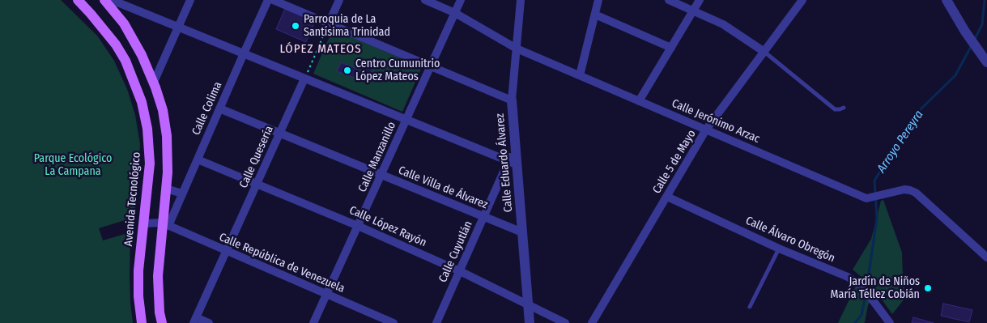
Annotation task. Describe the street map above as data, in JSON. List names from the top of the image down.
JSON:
{
  "streets": {
    "main road": ["Avenida Tecnológico"],
    "street": [
      "Calle Colima",
      "Calle Jerónimo Arzac",
      "Calle Quesería",
      "Calle Manzanillo",
      "Calle 5 de Mayo",
      "Calle Eduardo Álvarez",
      "Calle Villa de Álvarez",
      "Calle López Rayón",
      "Calle Álvaro Obregón",
      "Calle Cuyutlán",
      "Calle República de Venezuela"
    ]
  },
  "crossings": [
    ["Calle Colima", "Calle Villa de Álvarez"],
    ["Calle Colima", "Calle López Rayón"],
    ["Calle Colima", "Calle República de Venezuela"],
    ["Calle Jerónimo Arzac", "Calle Manzanillo"],
    ["Calle Jerónimo Arzac", "Calle 5 de Mayo"],
    ["Calle Jerónimo Arzac", "Calle Eduardo Álvarez"],
    ["Calle Quesería", "Calle Villa de Álvarez"],
    ["Calle Quesería", "Calle López Rayón"],
    ["Calle Quesería", "Calle República de Venezuela"],
    ["Calle Manzanillo", "Calle Villa de Álvarez"],
    ["Calle Manzanillo", "Calle López Rayón"],
    ["Calle Manzanillo", "Calle República de Venezuela"],
    ["Calle 5 de Mayo", "Calle Álvaro Obregón"],
    ["Calle Eduardo Álvarez", "Calle Villa de Álvarez"],
    ["Calle Eduardo Álvarez", "Calle López Rayón"],
    ["Calle Eduardo Álvarez", "Calle Cuyutlán"],
    ["Calle Villa de Álvarez", "Calle Cuyutlán"],
    ["Calle López Rayón", "Calle Cuyutlán"]
  ],
  "districts": ["LÓPEZ MATEOS"],
  "water": ["Arroyo Pereyra"],
  "parks": ["Parque Ecológico La Campana"],
  "places": ["Parroquia de La Santísima Trinidad", "Centro Cumunitrio López Mateos", "Jardín de Niños María Téllez Cobián"]
}
